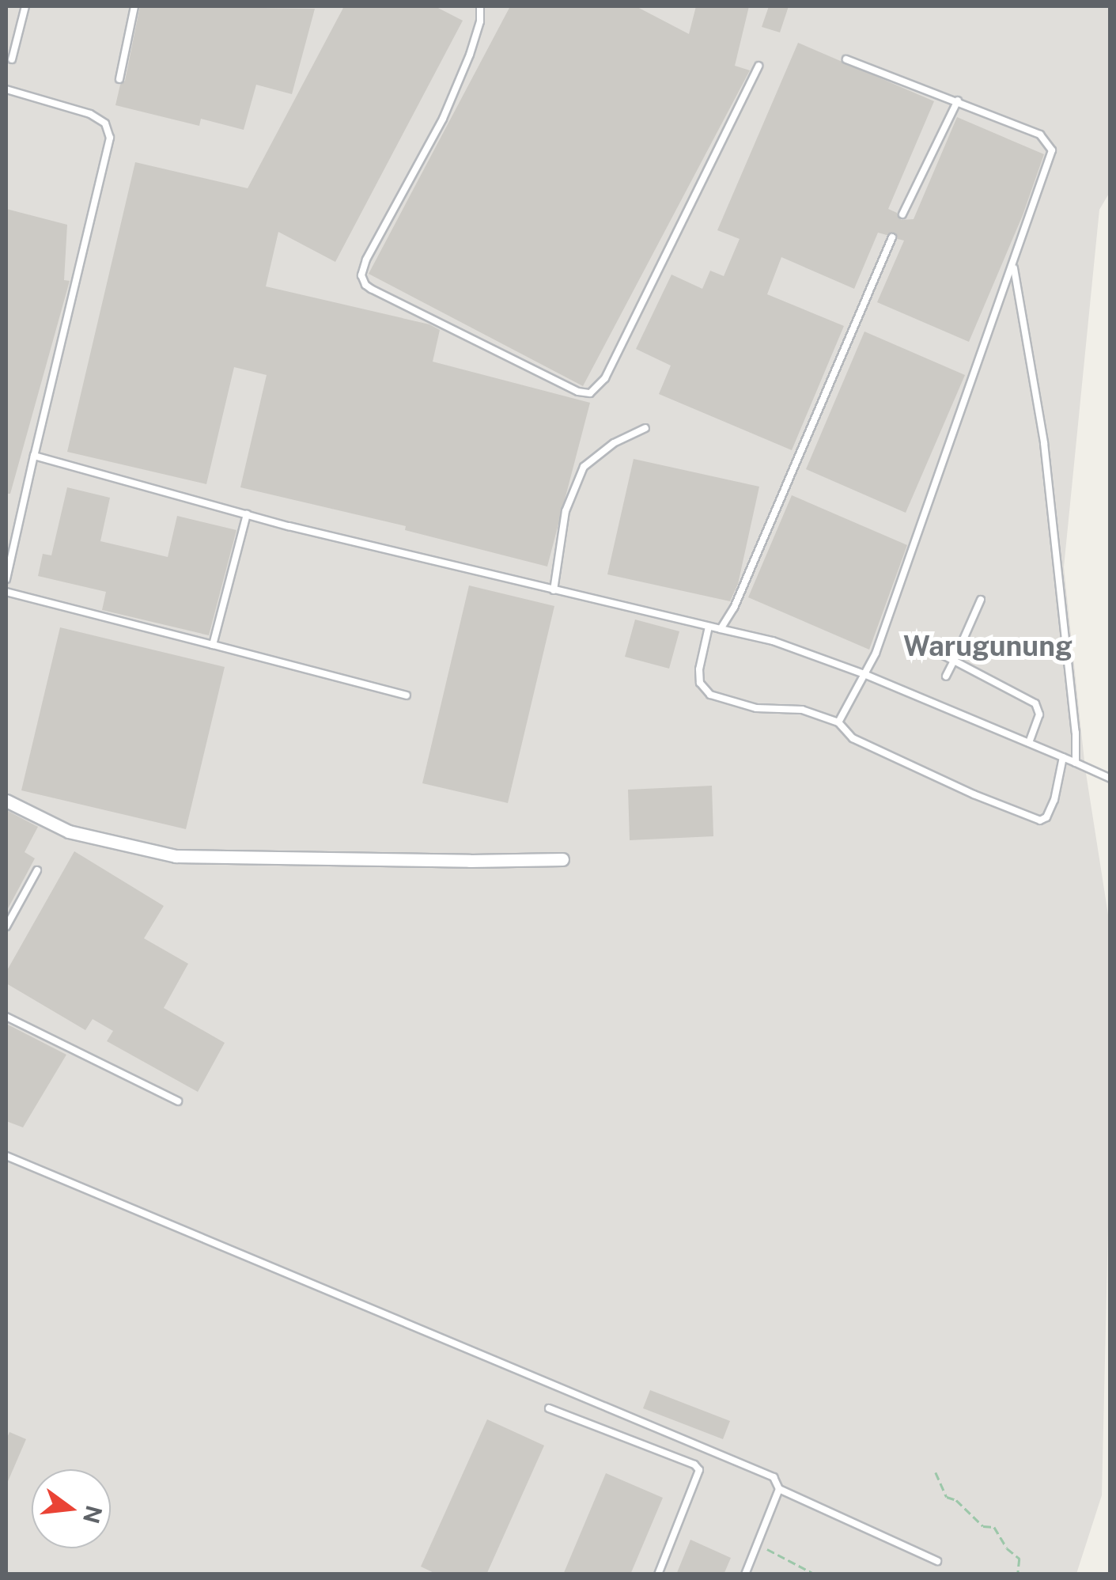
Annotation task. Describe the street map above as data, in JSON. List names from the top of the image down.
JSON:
{
  "districts": ["Warugunung"],
  "north": "right"
}
